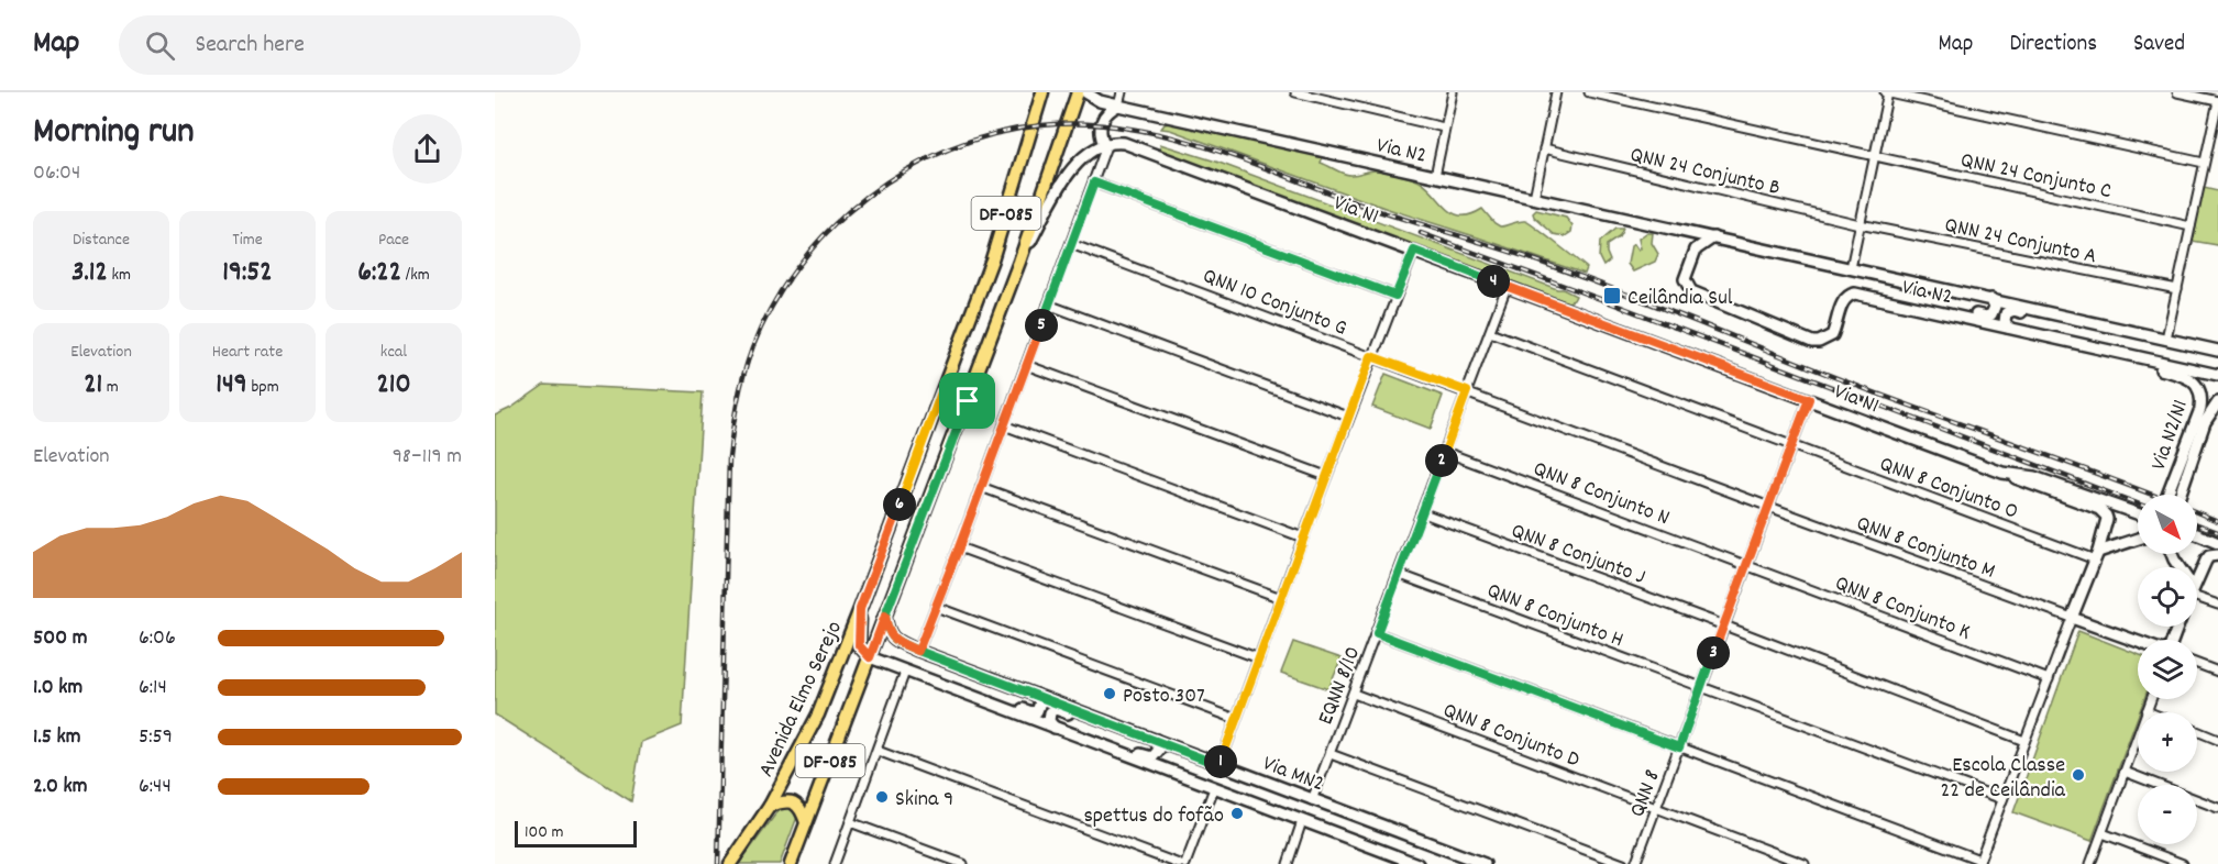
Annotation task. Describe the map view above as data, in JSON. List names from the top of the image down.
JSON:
{
  "streets": {
    "main road": [
      "Via N2",
      "Via N1",
      "DF-085",
      "Via N2/N1",
      "Avenida Elmo Serejo",
      "Via MN2"
    ],
    "street": [
      "QNN 24 Conjunto B",
      "QNN 24 Conjunto C",
      "QNN 24 Conjunto A",
      "QNN 10 Conjunto G",
      "QNN 8 Conjunto O",
      "QNN 8 Conjunto N",
      "QNN 8 Conjunto M",
      "QNN 8 Conjunto J",
      "QNN 8 Conjunto K",
      "QNN 8 Conjunto H",
      "EQNN 8/10",
      "QNN 8 Conjunto D",
      "QNN 8"
    ]
  },
  "crossings": [
    ["Via N2", "Via N2/N1"],
    ["QNN 24 Conjunto B", "QNN 24 Conjunto A"],
    ["Via N1", "EQNN 8/10"],
    ["Via N1", "QNN 8"],
    ["DF-085", "Via MN2"],
    ["QNN 10 Conjunto G", "EQNN 8/10"],
    ["QNN 8 Conjunto O", "EQNN 8/10"],
    ["QNN 8 Conjunto O", "QNN 8"],
    ["QNN 8 Conjunto N", "QNN 8 Conjunto K"],
    ["QNN 8 Conjunto N", "EQNN 8/10"],
    ["QNN 8 Conjunto N", "QNN 8"],
    ["QNN 8 Conjunto M", "QNN 8"],
    ["QNN 8 Conjunto J", "EQNN 8/10"],
    ["QNN 8 Conjunto J", "QNN 8"],
    ["QNN 8 Conjunto K", "QNN 8"],
    ["QNN 8 Conjunto H", "EQNN 8/10"],
    ["QNN 8 Conjunto H", "QNN 8"],
    ["EQNN 8/10", "QNN 8 Conjunto D"],
    ["EQNN 8/10", "Via MN2"],
    ["QNN 8 Conjunto D", "QNN 8"]
  ],
  "places": {
    "transit": ["Ceilândia Sul"],
    "other": [
      "Posto 307",
      "Escola Classe 22 de Ceilândia",
      "Skina 9",
      "spettus do fofão"
    ]
  },
  "scale_bar": "100 m",
  "north": "bottom right",
  "page": {
    "header": "Map",
    "search": "Search here",
    "nav": ["Map", "Directions", "Saved"],
    "heading": ["Morning run", "06:04"],
    "stats": [
      ["Distance", "3.12 km"],
      ["Time", "19:52"],
      ["Pace", "6:22 /km"],
      ["Elevation", "21 m"],
      ["Heart rate", "149 bpm"],
      ["kcal", "210"]
    ],
    "pins": [
      "4",
      "5",
      "2",
      "6",
      "3",
      "1"
    ],
    "chart": ["Elevation", "98–119 m"],
    "map_buttons": ["+", "−"],
    "list": [
      {
        "name": "500 m",
        "note": "6:06"
      },
      {
        "name": "1.0 km",
        "note": "6:14"
      },
      {
        "name": "1.5 km",
        "note": "5:59"
      },
      {
        "name": "2.0 km",
        "note": "6:44"
      }
    ],
    "scale": "100 m"
  }
}
